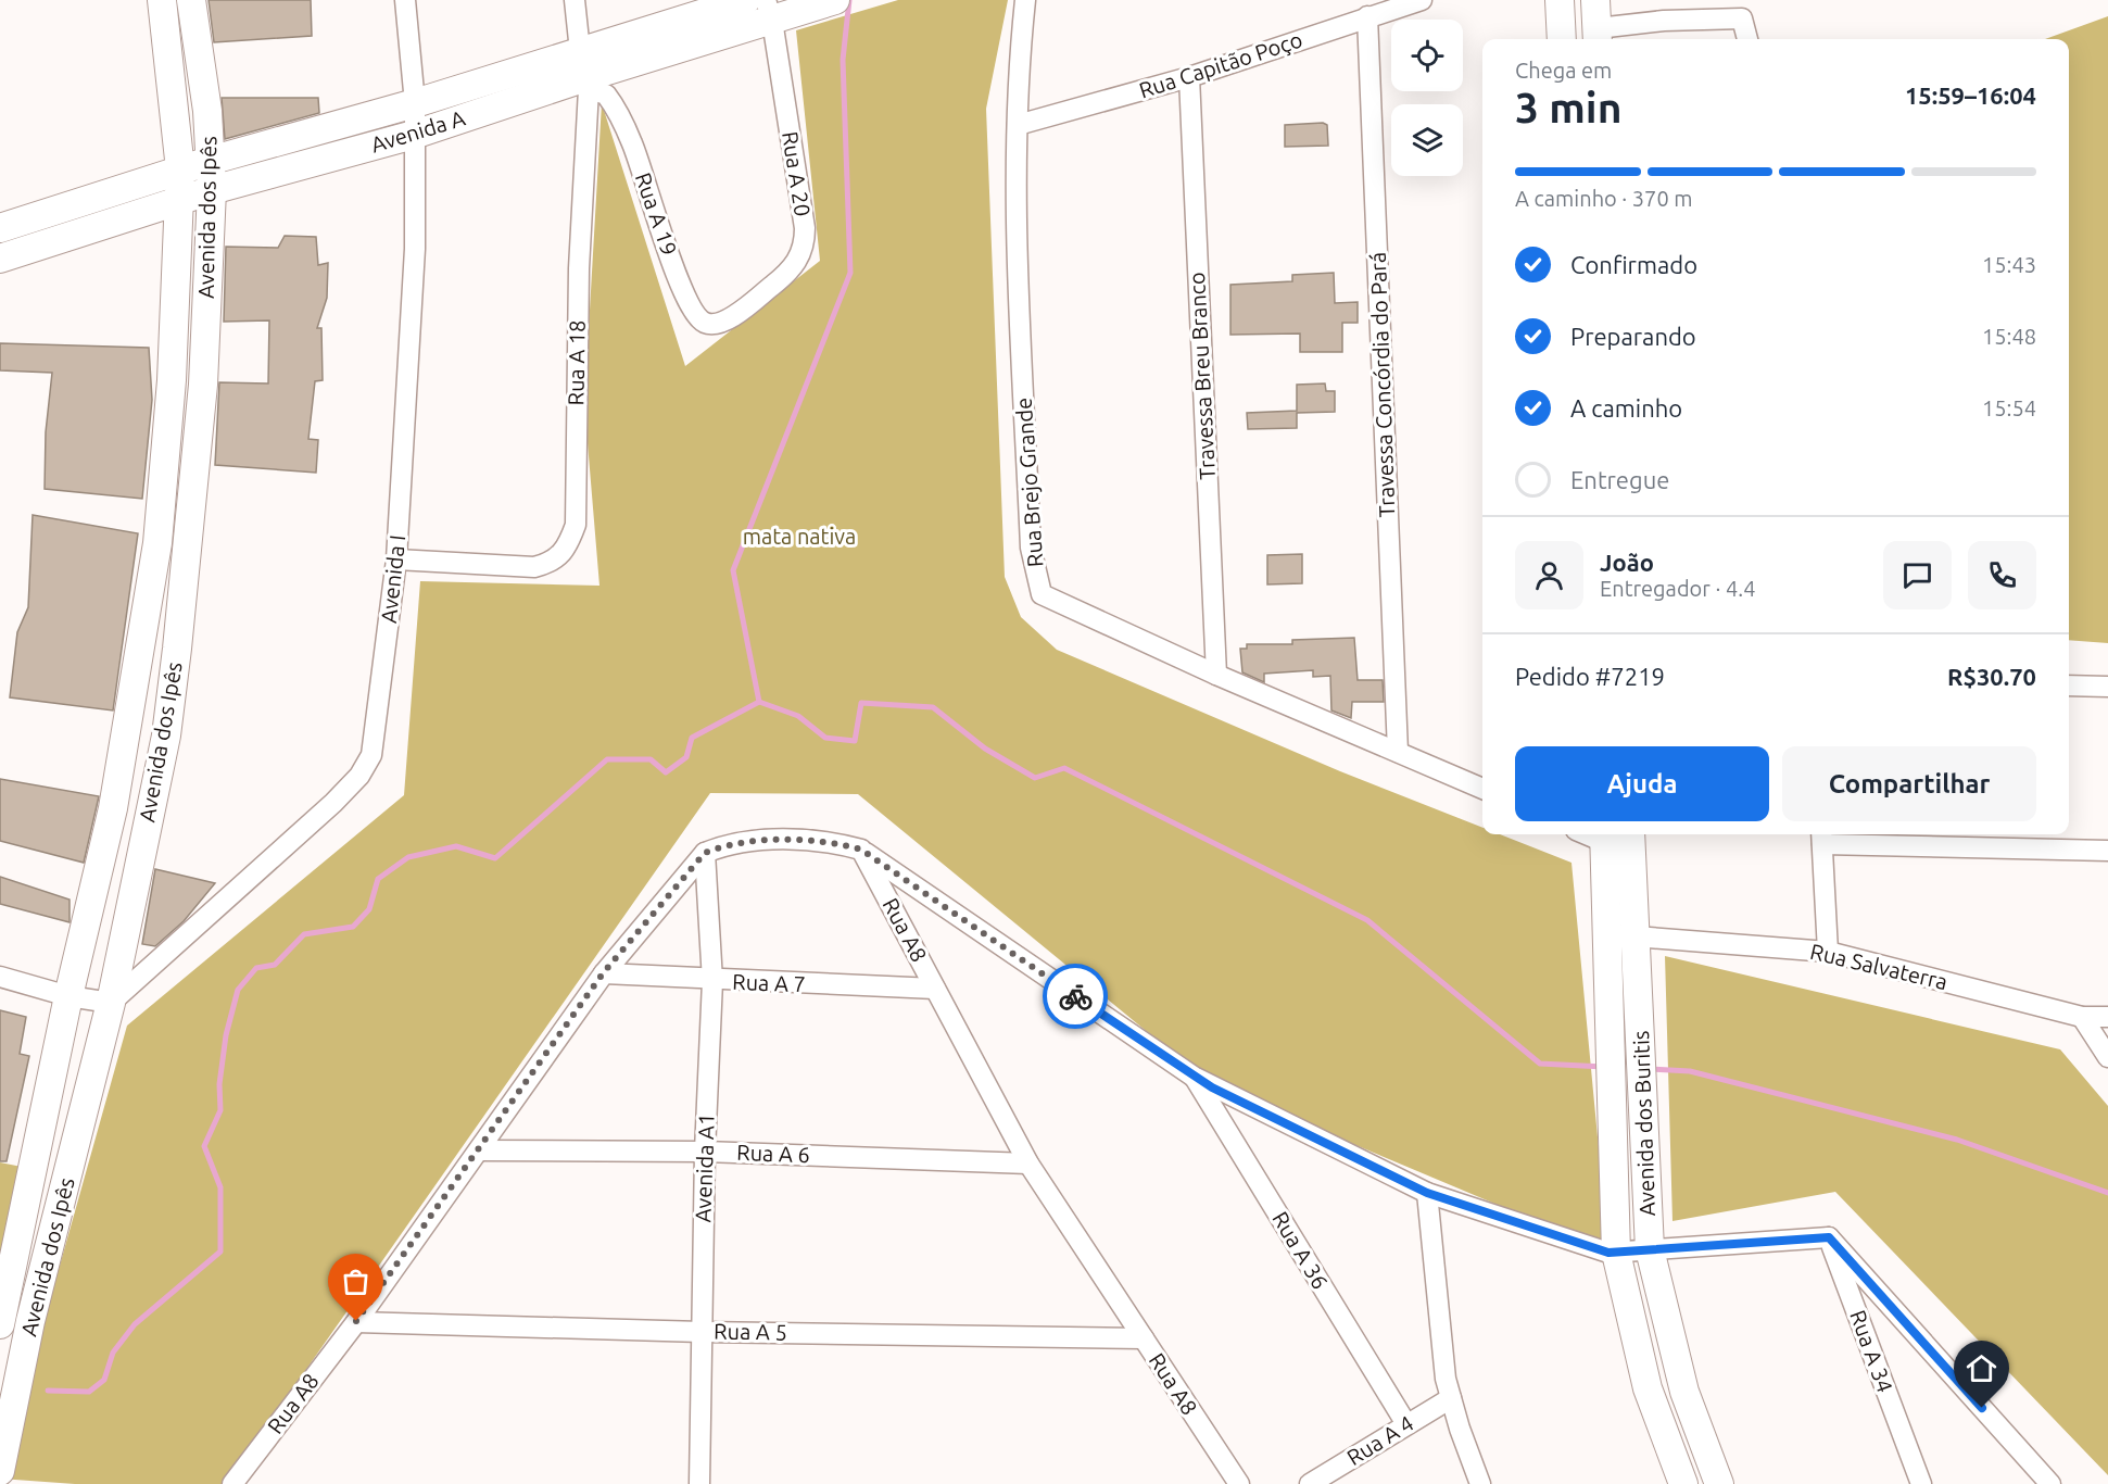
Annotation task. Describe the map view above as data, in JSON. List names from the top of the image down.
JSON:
{
  "streets": {
    "main road": ["Avenida A", "Avenida dos Ipês", "Avenida dos Buritis"],
    "street": [
      "Rua Capitão Poço",
      "Rua A 20",
      "Rua A 19",
      "Rua A 18",
      "Travessa Breu Branco",
      "Travessa Concórdia do Pará",
      "Rua Brejo Grande",
      "Avenida I",
      "Rua A8",
      "Rua Salvaterra",
      "Rua A 7",
      "Rua A 6",
      "Avenida A1",
      "Rua A 36",
      "Rua A 5",
      "Rua A 34",
      "Rua A 4"
    ]
  },
  "crossings": [
    ["Rua Capitão Poço", "Travessa Breu Branco"],
    ["Rua Capitão Poço", "Travessa Concórdia do Pará"],
    ["Rua Capitão Poço", "Rua Brejo Grande"],
    ["Avenida A", "Rua A 20"],
    ["Avenida A", "Rua A 19"],
    ["Avenida A", "Avenida dos Ipês"],
    ["Avenida A", "Rua A 18"],
    ["Avenida A", "Avenida I"],
    ["Rua A 20", "Rua A 19"],
    ["Rua A 19", "Rua A 18"],
    ["Avenida dos Ipês", "Avenida I"],
    ["Rua A 18", "Avenida I"],
    ["Travessa Breu Branco", "Rua Brejo Grande"],
    ["Travessa Concórdia do Pará", "Rua Brejo Grande"],
    ["Rua A8", "Rua A 7"],
    ["Rua A8", "Rua A 6"],
    ["Rua A8", "Avenida A1"],
    ["Rua A8", "Rua A 5"],
    ["Rua Salvaterra", "Avenida dos Buritis"],
    ["Rua A 7", "Avenida A1"],
    ["Rua A 6", "Avenida A1"],
    ["Avenida A1", "Rua A 5"],
    ["Rua A 36", "Rua A 4"]
  ],
  "parks": ["mata nativa"],
  "page": {
    "heading": ["3 min", "Chega em", "15:59–16:04"],
    "panel": [
      "João",
      "Entregador · 4.4",
      "Pedido #7219",
      "R$30.70"
    ],
    "bar": "A caminho · 370 m",
    "list": [
      ["Confirmado", "15:43"],
      ["Preparando", "15:48"],
      ["A caminho", "15:54"],
      "Entregue"
    ],
    "buttons": ["Ajuda", "Compartilhar"]
  }
}
